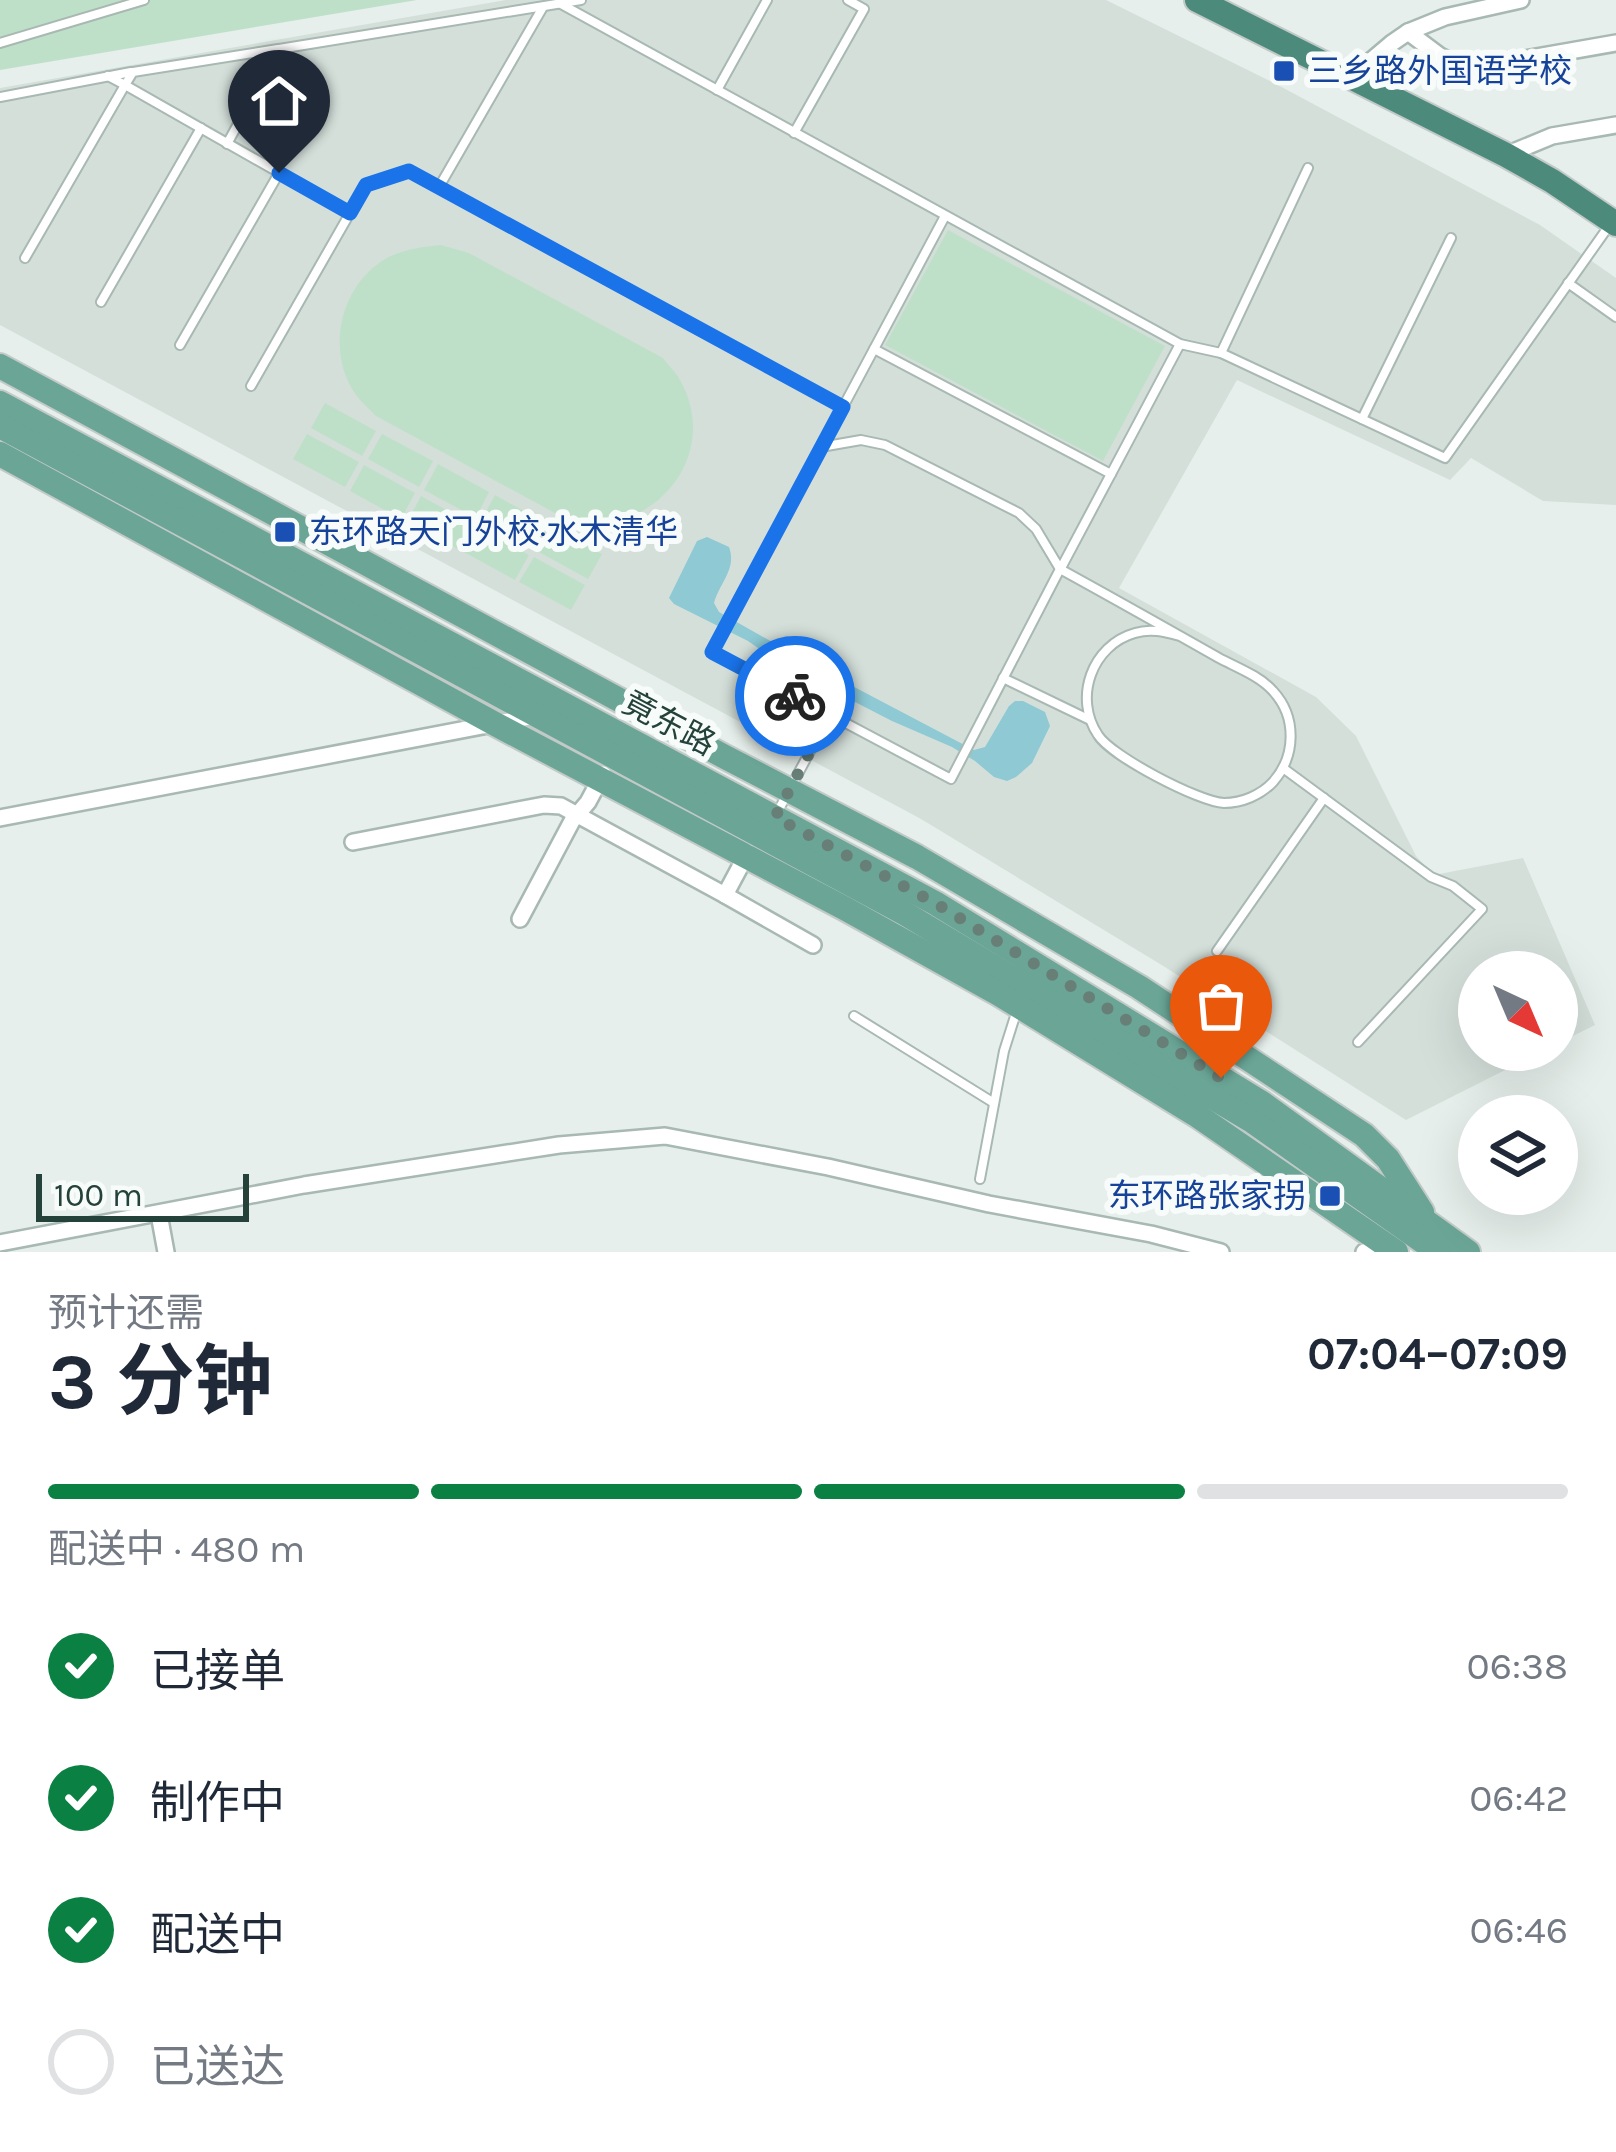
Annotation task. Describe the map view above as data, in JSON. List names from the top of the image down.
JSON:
{
  "streets": {
    "main road": ["竟东路"]
  },
  "places": {
    "transit": ["三乡路外国语学校", "东环路天门外校·水木清华", "东环路张家拐"]
  },
  "scale_bar": "100 m",
  "north": "bottom right",
  "page": {
    "scale": "100 m",
    "heading": ["3 分钟", "预计还需", "07:04–07:09"],
    "bar": "配送中 · 480 m",
    "list": [
      ["已接单", "06:38"],
      ["制作中", "06:42"],
      ["配送中", "06:46"],
      "已送达"
    ]
  }
}
